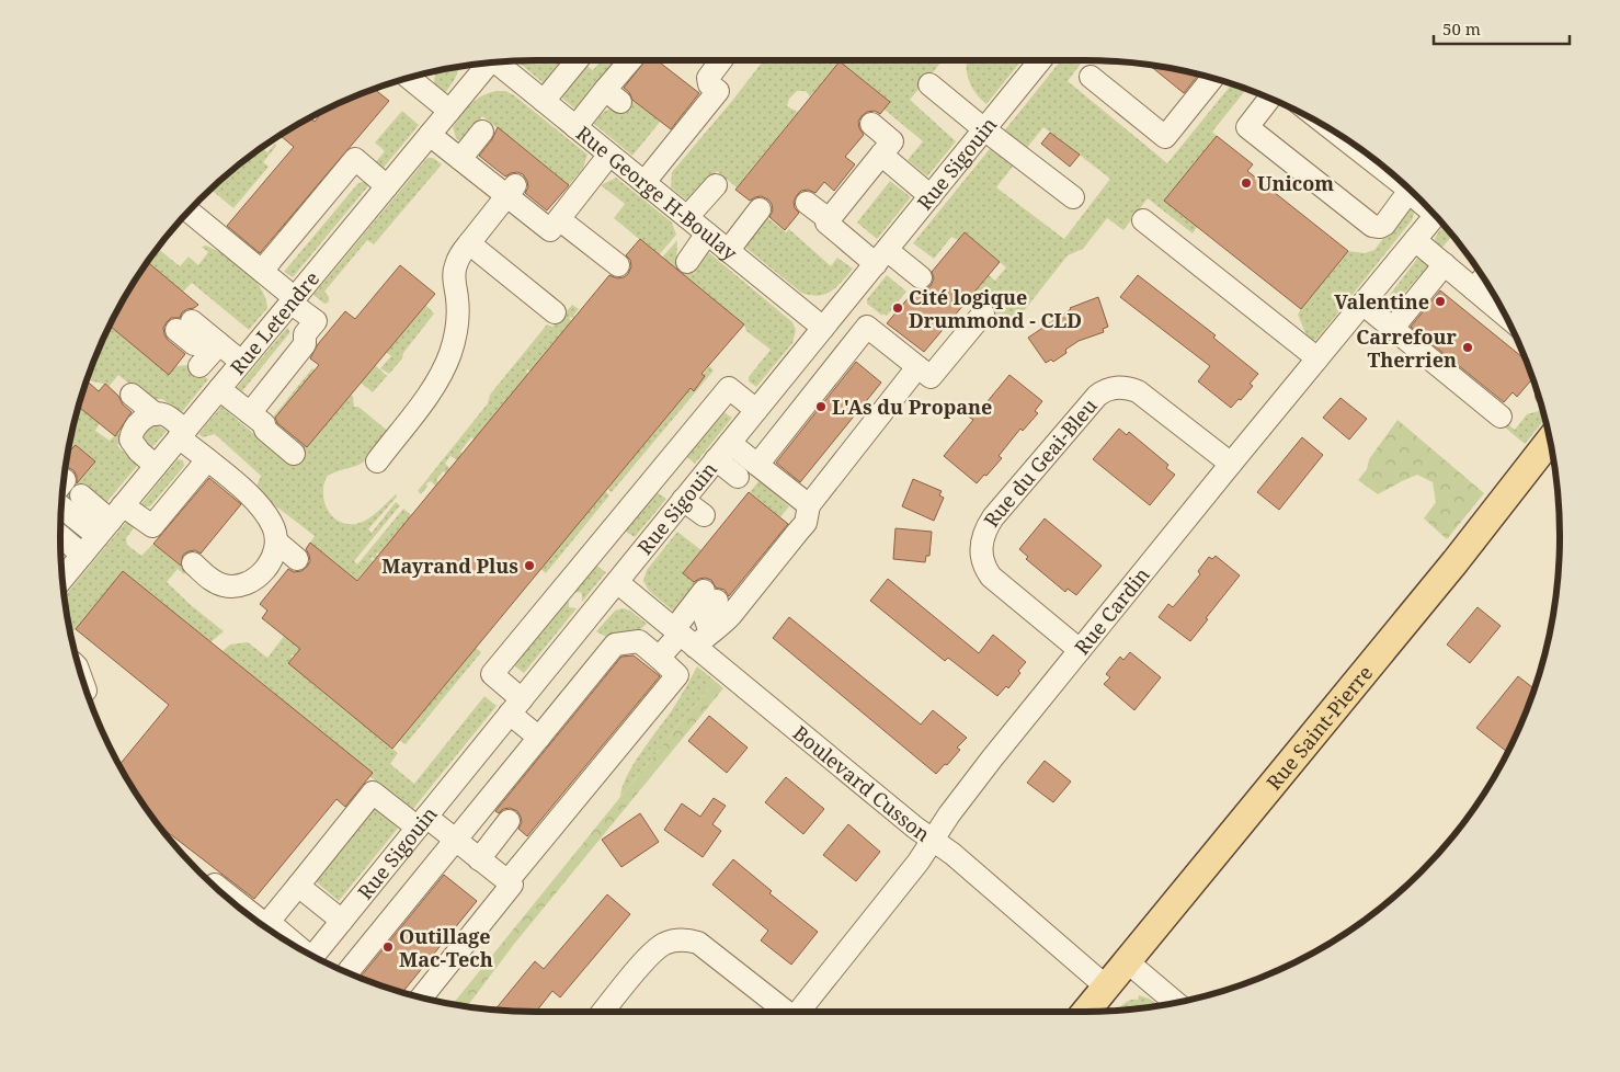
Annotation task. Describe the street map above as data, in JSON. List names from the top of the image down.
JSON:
{
  "streets": {
    "main road": ["Rue Saint-Pierre"],
    "street": [
      "Rue Sigouin",
      "Rue George H-Boulay",
      "Rue Letendre",
      "Rue du Geai-Bleu",
      "Rue Cardin",
      "Boulevard Cusson"
    ]
  },
  "crossings": [
    ["Rue Sigouin", "Rue George H-Boulay"],
    ["Rue Sigouin", "Boulevard Cusson"],
    ["Rue du Geai-Bleu", "Rue Cardin"],
    ["Rue Cardin", "Boulevard Cusson"],
    ["Rue Saint-Pierre", "Boulevard Cusson"]
  ],
  "places": [
    "Unicom",
    "Valentine",
    "Cité logique Drummond - CLD",
    "Carrefour Therrien",
    "L'As du Propane",
    "Mayrand Plus",
    "Outillage Mac-Tech"
  ],
  "scale_bar": "50 m"
}
